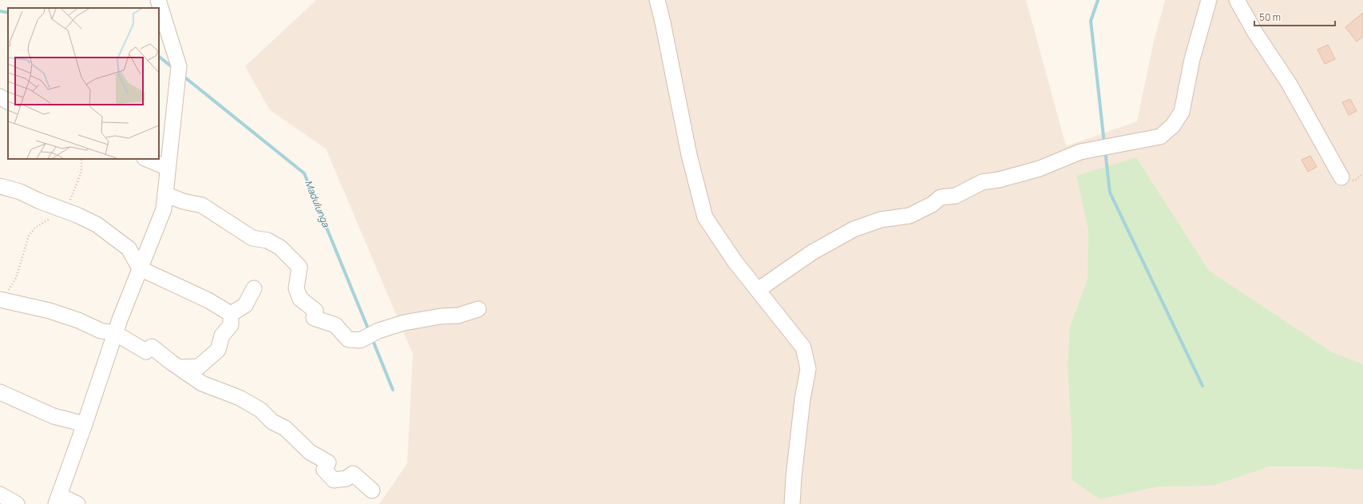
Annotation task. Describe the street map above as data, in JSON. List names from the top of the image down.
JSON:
{
  "water": ["Madulunga"],
  "scale_bar": "50 m"
}
